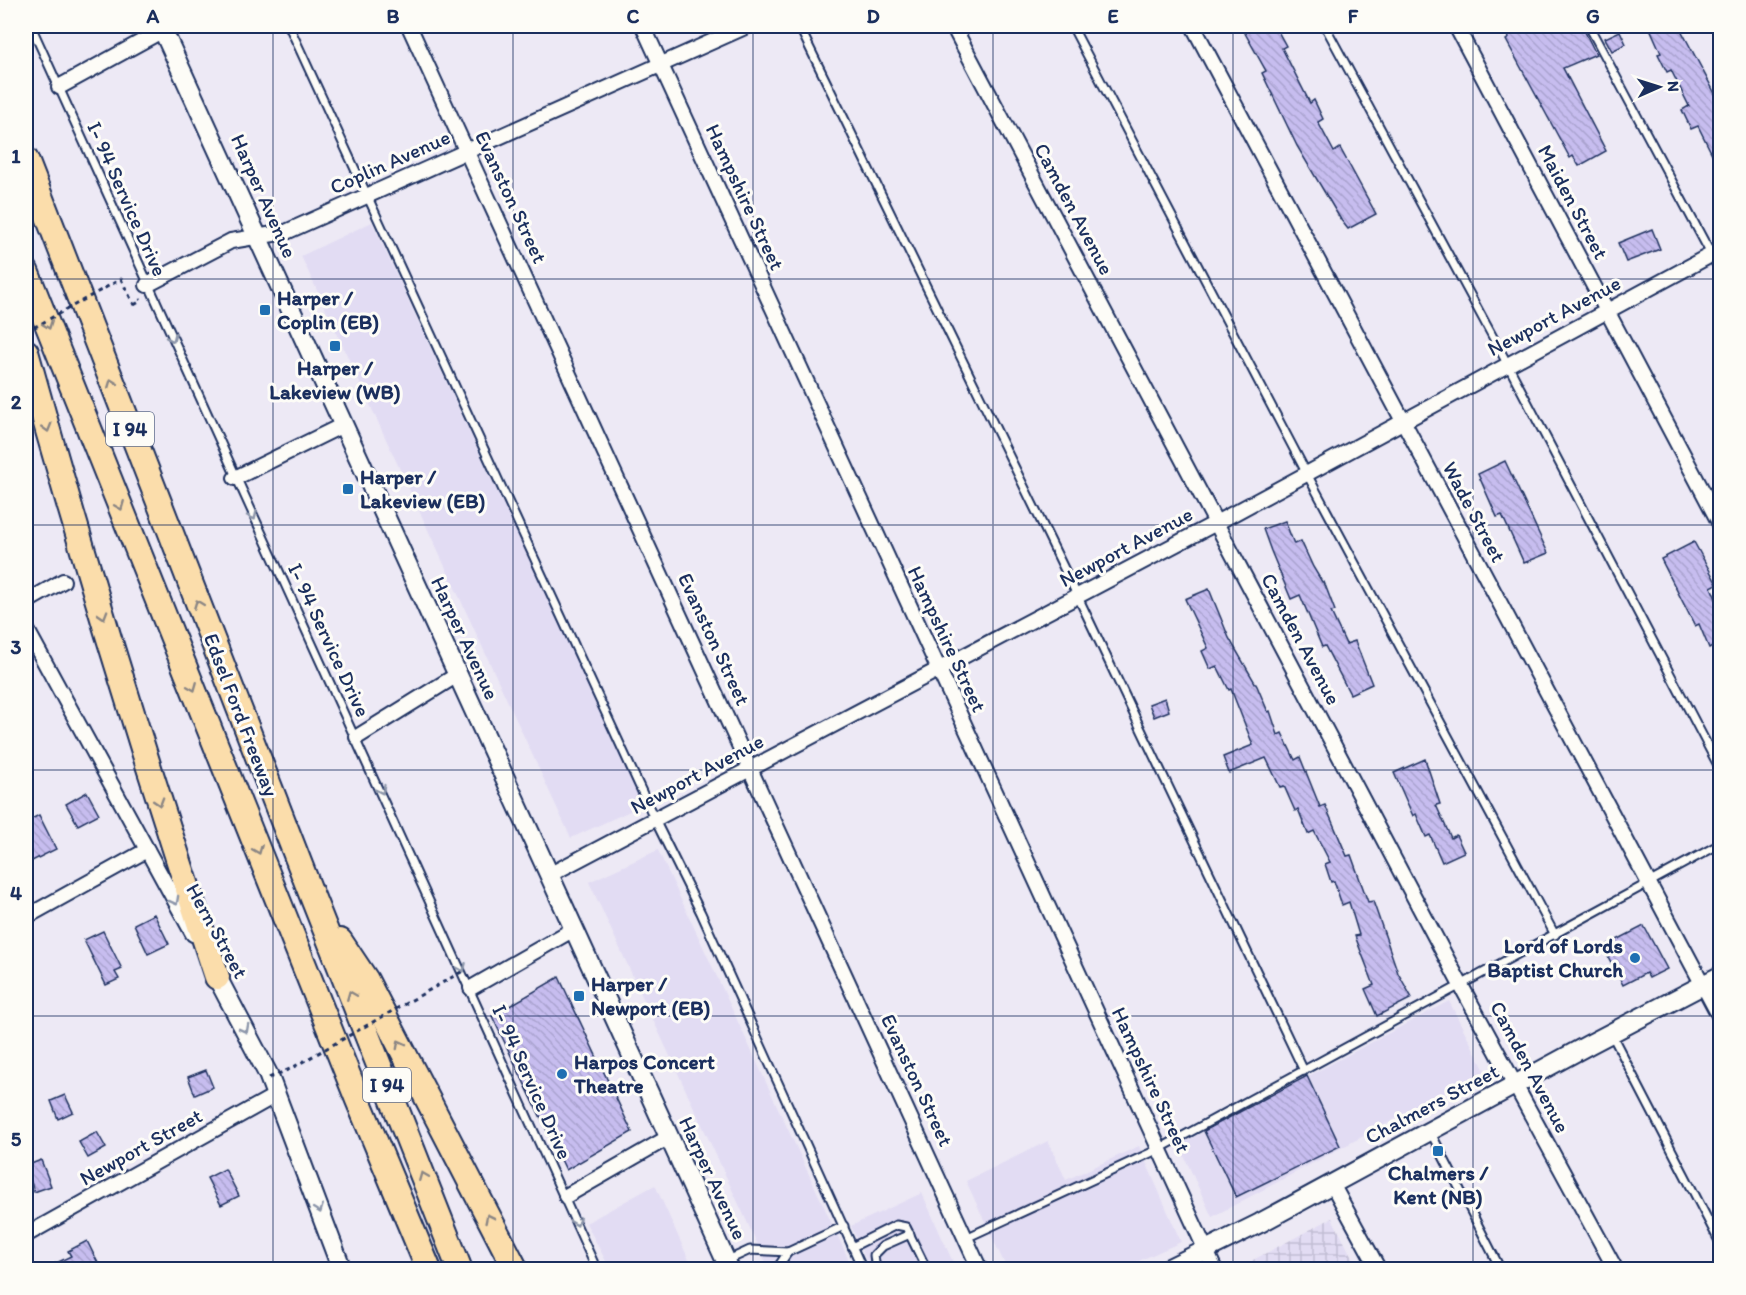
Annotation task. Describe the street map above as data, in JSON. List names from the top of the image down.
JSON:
{
  "streets": {
    "highway": ["I 94", "Edsel Ford Freeway"],
    "main road": ["Harper Avenue", "Hern Street", "Chalmers Street"],
    "street": [
      "Coplin Avenue",
      "Evanston Street",
      "Hampshire Street",
      "Maiden Street",
      "Camden Avenue",
      "Newport Avenue",
      "Wade Street",
      "Newport Street"
    ],
    "lane": ["I- 94 Service Drive"]
  },
  "crossings": [
    ["Coplin Avenue", "Harper Avenue"],
    ["Coplin Avenue", "Evanston Street"],
    ["Coplin Avenue", "Hampshire Street"],
    ["Coplin Avenue", "I- 94 Service Drive"],
    ["Harper Avenue", "Newport Avenue"],
    ["Evanston Street", "Newport Avenue"],
    ["Hampshire Street", "Newport Avenue"],
    ["Hampshire Street", "Chalmers Street"],
    ["Maiden Street", "Newport Avenue"],
    ["Camden Avenue", "Newport Avenue"],
    ["Camden Avenue", "Chalmers Street"],
    ["Newport Avenue", "Wade Street"],
    ["Wade Street", "Chalmers Street"],
    ["Hern Street", "Newport Street"]
  ],
  "one_way": ["I- 94 Service Drive", "Hern Street"],
  "places": {
    "transit": [
      "Harper / Coplin (EB)",
      "Harper / Lakeview (WB)",
      "Harper / Lakeview (EB)",
      "Harper / Newport (EB)",
      "Chalmers / Kent (NB)"
    ],
    "other": ["Lord of Lords Baptist Church", "Harpos Concert Theatre"]
  },
  "north": "right",
  "grid": {
    "columns": [
      "A",
      "B",
      "C",
      "D",
      "E",
      "F",
      "G"
    ],
    "rows": [
      "1",
      "2",
      "3",
      "4",
      "5"
    ]
  }
}
